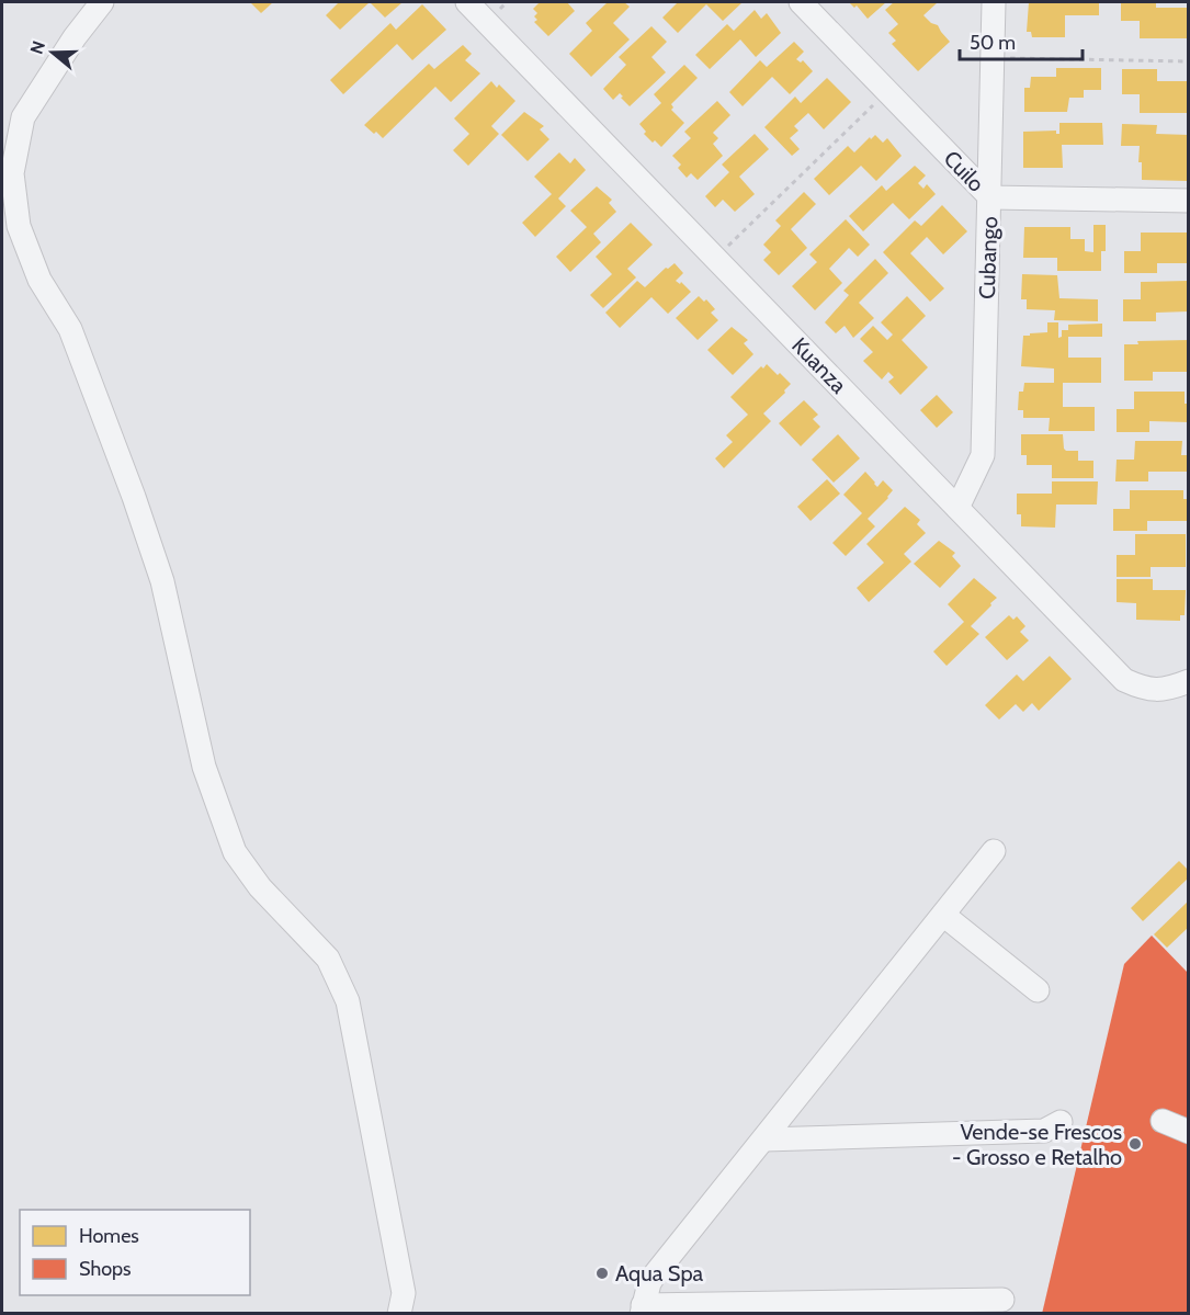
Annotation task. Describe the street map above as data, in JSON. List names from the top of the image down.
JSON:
{
  "streets": {
    "street": ["Cuilo", "Cubango", "Kuanza"]
  },
  "crossings": [
    ["Cuilo", "Cubango"],
    ["Cubango", "Kuanza"]
  ],
  "places": ["Vende-se Frescos - Grosso e Retalho", "Aqua Spa"],
  "legend": ["Homes", "Shops"],
  "scale_bar": "50 m",
  "north": "left"
}
